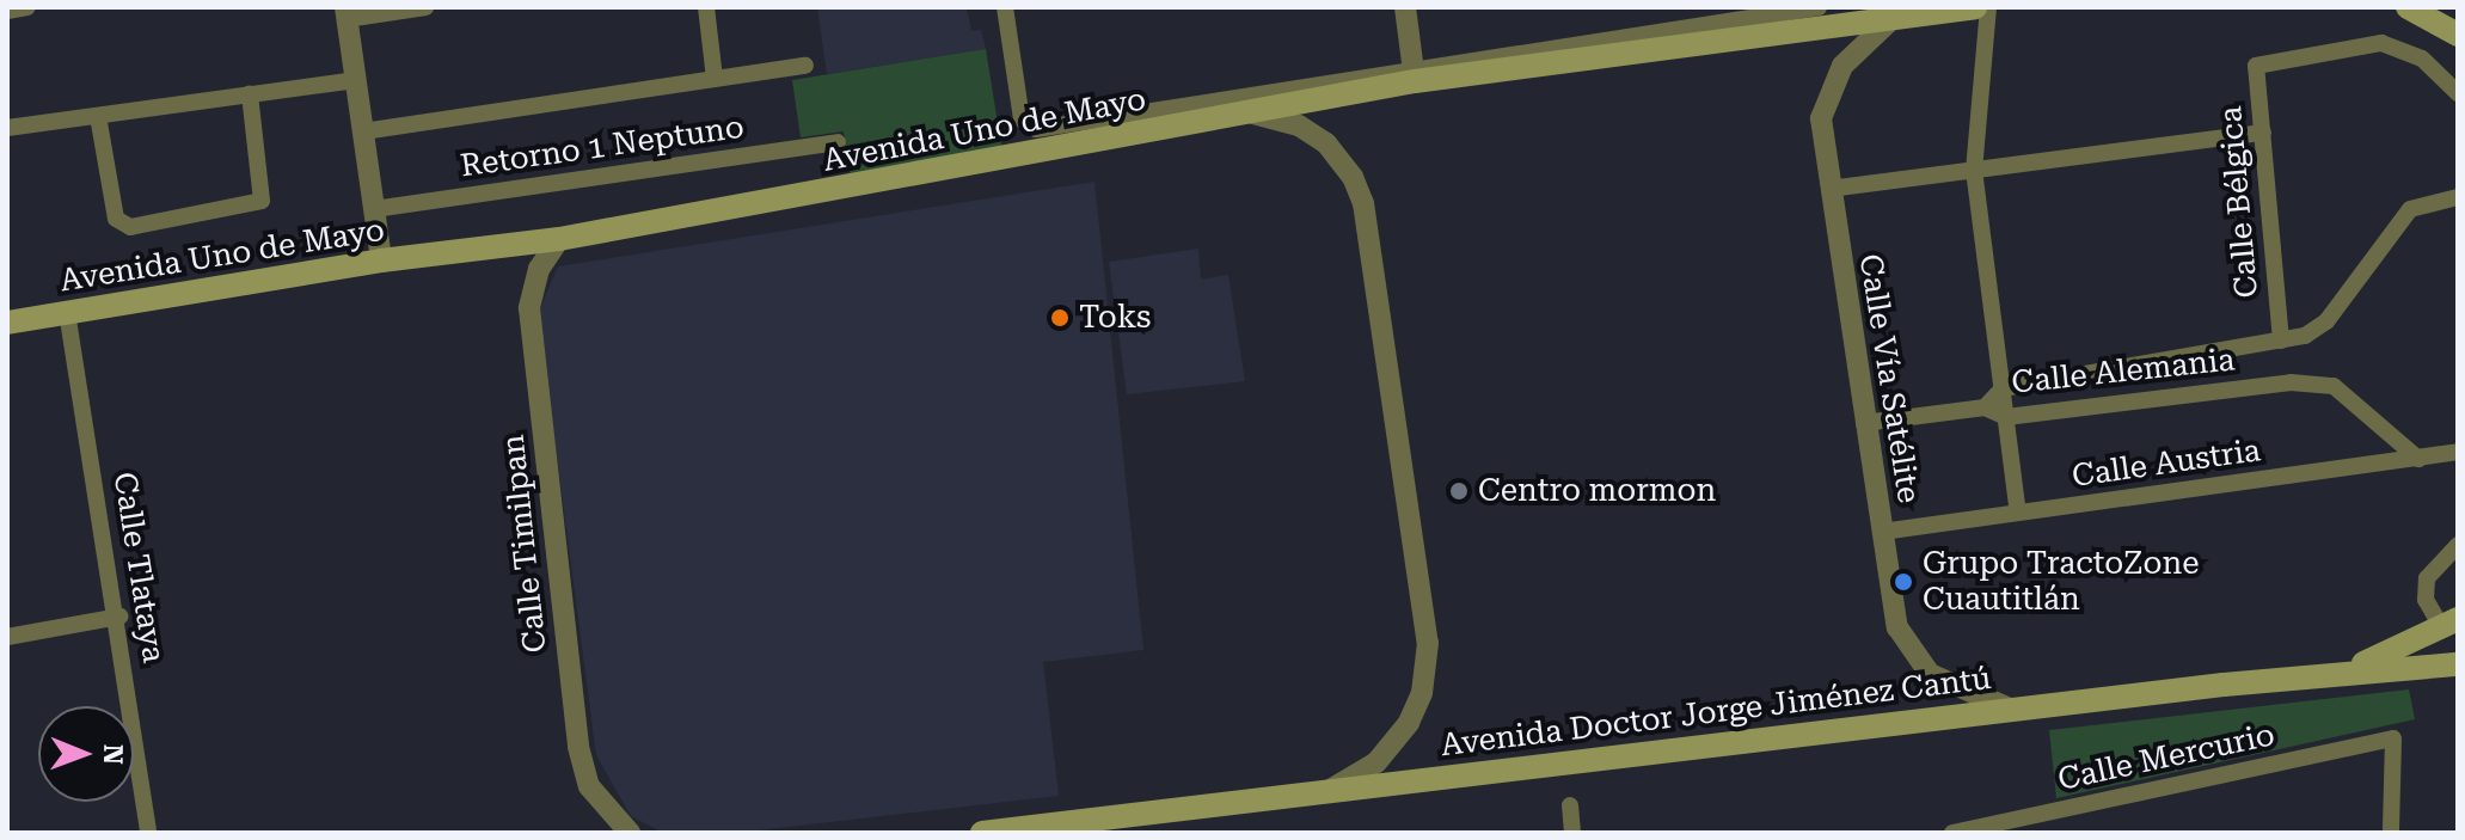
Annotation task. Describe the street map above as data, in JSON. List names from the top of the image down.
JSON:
{
  "streets": {
    "main road": ["Avenida Uno de Mayo", "Avenida Doctor Jorge Jiménez Cantú"],
    "street": [
      "Retorno 1 Neptuno",
      "Calle Bélgica",
      "Calle Alemania",
      "Calle Vía Satélite",
      "Calle Austria",
      "Calle Timilpan",
      "Calle Tlataya",
      "Calle Mercurio"
    ]
  },
  "crossings": [
    ["Avenida Uno de Mayo", "Calle Vía Satélite"],
    ["Avenida Uno de Mayo", "Calle Timilpan"],
    ["Avenida Uno de Mayo", "Calle Tlataya"],
    ["Calle Alemania", "Calle Vía Satélite"],
    ["Calle Alemania", "Calle Austria"],
    ["Calle Vía Satélite", "Calle Austria"],
    ["Calle Vía Satélite", "Avenida Doctor Jorge Jiménez Cantú"]
  ],
  "places": ["Toks", "Centro mormon", "Grupo TractoZone Cuautitlán"],
  "north": "right"
}
